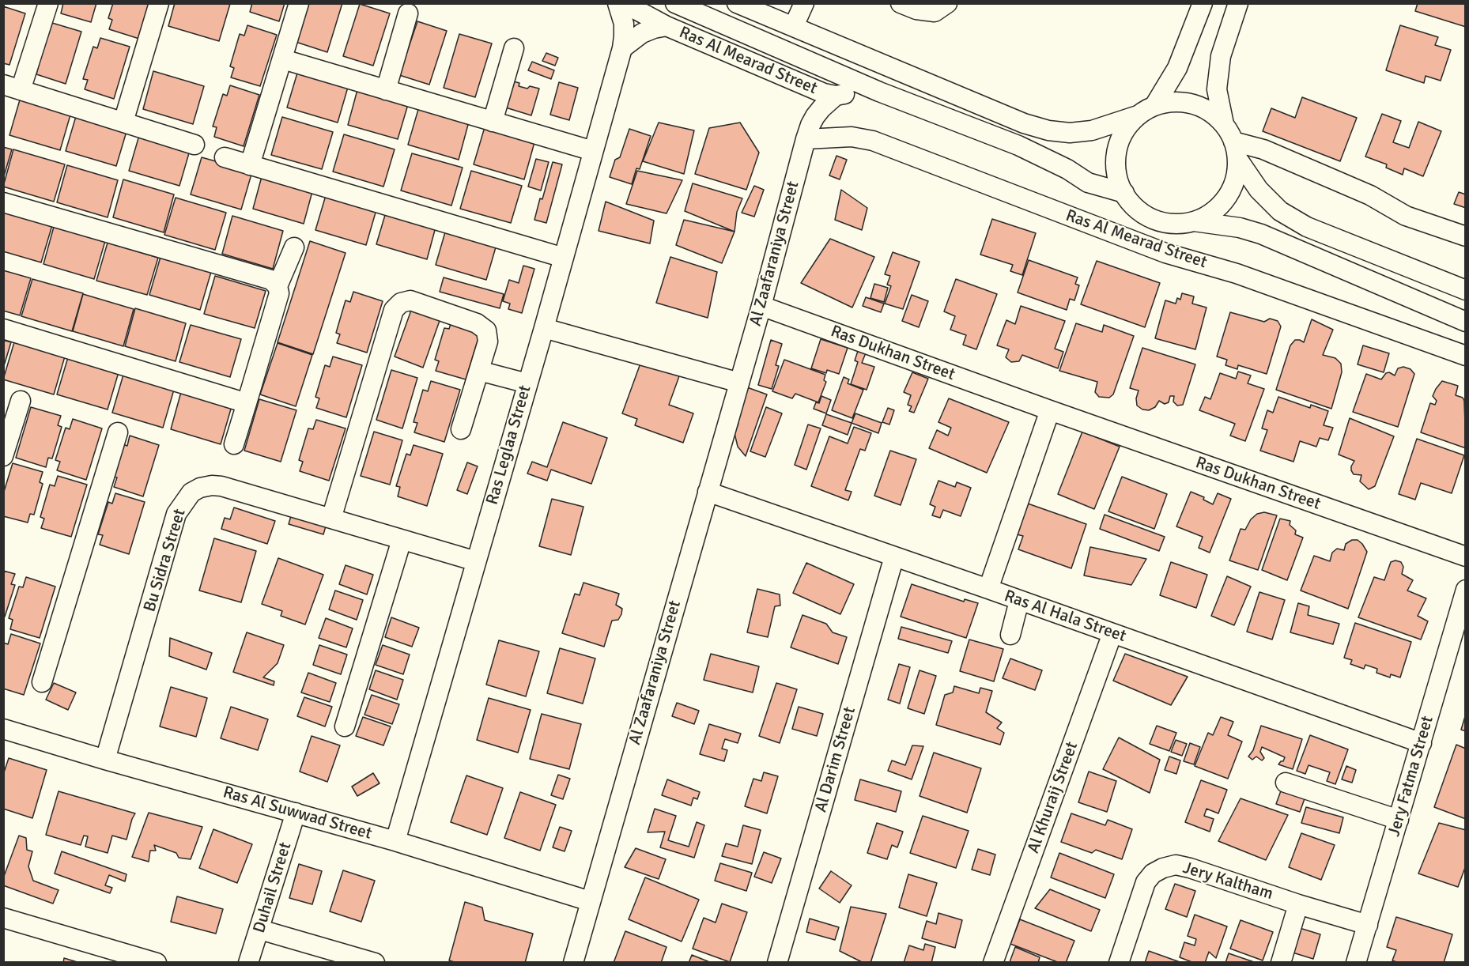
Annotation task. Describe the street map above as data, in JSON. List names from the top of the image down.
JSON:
{
  "streets": {
    "street": [
      "Ras Al Mearad Street",
      "Al Zaafaraniya Street",
      "Ras Dukhan Street",
      "Ras Leglaa Street",
      "Bu Sidra Street",
      "Ras Al Hala Street",
      "Al Darim Street",
      "Jery Fatma Street",
      "Al Khuraij Street",
      "Ras Al Suwwad Street",
      "Jery Kaltham",
      "Duhail Street"
    ]
  },
  "crossings": [
    ["Ras Al Mearad Street", "Al Zaafaraniya Street"],
    ["Al Zaafaraniya Street", "Ras Dukhan Street"],
    ["Al Zaafaraniya Street", "Ras Al Hala Street"],
    ["Al Zaafaraniya Street", "Ras Al Suwwad Street"],
    ["Ras Leglaa Street", "Bu Sidra Street"],
    ["Ras Leglaa Street", "Ras Al Suwwad Street"],
    ["Bu Sidra Street", "Ras Al Suwwad Street"],
    ["Ras Al Hala Street", "Al Darim Street"],
    ["Ras Al Hala Street", "Jery Fatma Street"],
    ["Ras Al Hala Street", "Al Khuraij Street"],
    ["Jery Fatma Street", "Jery Kaltham"],
    ["Ras Al Suwwad Street", "Duhail Street"]
  ]
}
